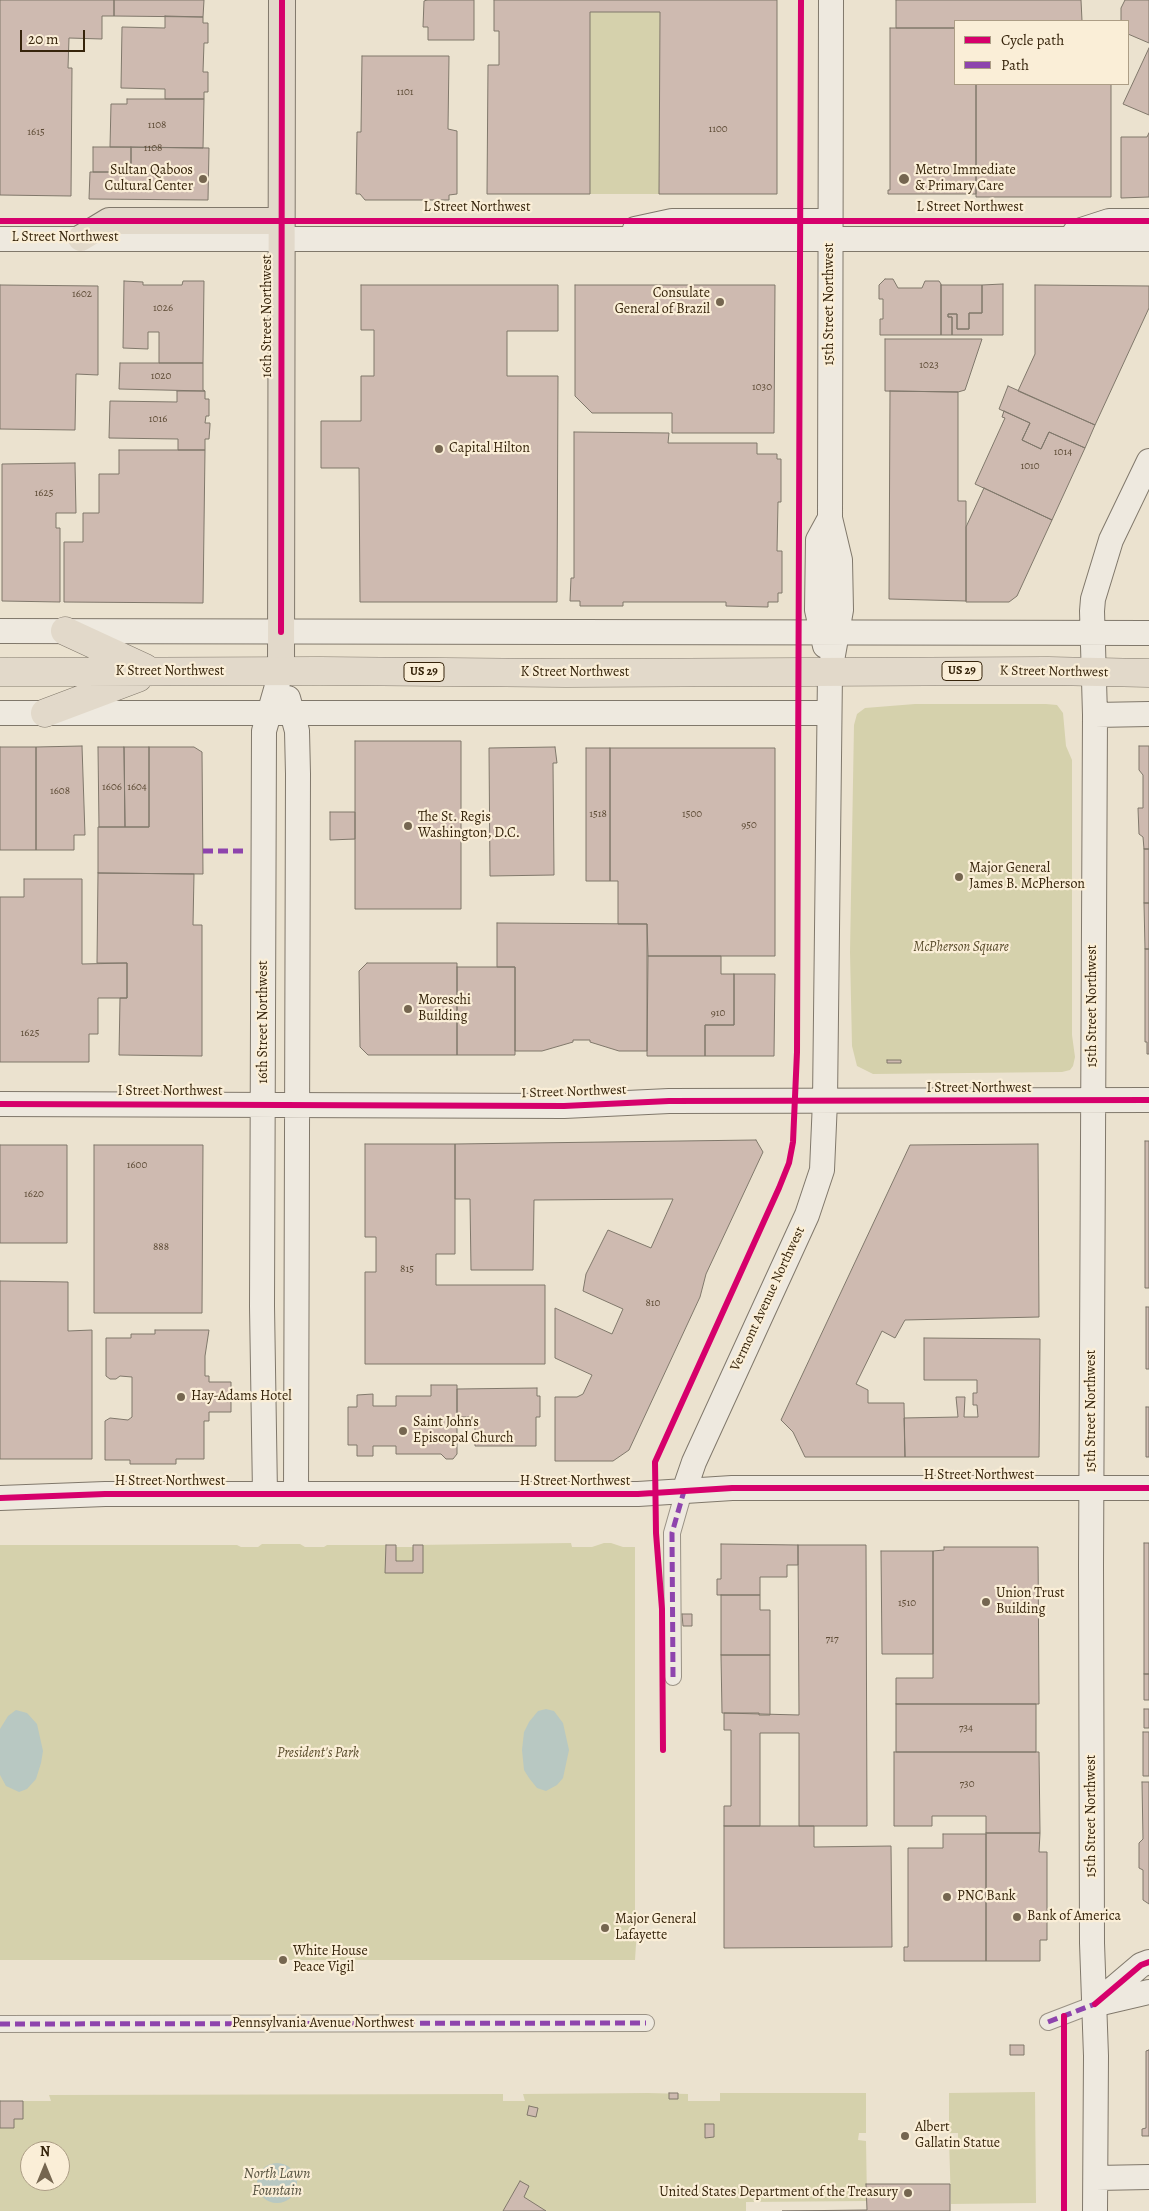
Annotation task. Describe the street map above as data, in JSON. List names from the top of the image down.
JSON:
{
  "streets": {
    "highway": ["US 29", "K Street Northwest"],
    "main road": [
      "L Street Northwest",
      "15th Street Northwest",
      "16th Street Northwest",
      "I Street Northwest",
      "Vermont Avenue Northwest",
      "H Street Northwest"
    ],
    "street": ["Pennsylvania Avenue Northwest"]
  },
  "crossings": [
    ["15th Street Northwest", "K Street Northwest"],
    ["15th Street Northwest", "I Street Northwest"],
    ["15th Street Northwest", "Vermont Avenue Northwest"],
    ["15th Street Northwest", "H Street Northwest"],
    ["16th Street Northwest", "K Street Northwest"],
    ["16th Street Northwest", "I Street Northwest"],
    ["16th Street Northwest", "H Street Northwest"],
    ["I Street Northwest", "Vermont Avenue Northwest"],
    ["Vermont Avenue Northwest", "H Street Northwest"]
  ],
  "water": ["North Lawn Fountain"],
  "parks": ["McPherson Square", "President's Park"],
  "places": [
    "Sultan Qaboos Cultural Center",
    "Metro Immediate & Primary Care",
    "Consulate General of Brazil",
    "Capital Hilton",
    "The St. Regis Washington, D.C.",
    "Major General James B. McPherson",
    "Moreschi Building",
    "Hay-Adams Hotel",
    "Saint John's Episcopal Church",
    "Union Trust Building",
    "PNC Bank",
    "Bank of America",
    "Major General Lafayette",
    "White House Peace Vigil",
    "Albert Gallatin Statue",
    "United States Department of the Treasury"
  ],
  "house_numbers": [
    "1101",
    "1108",
    "1100",
    "1615",
    "1108",
    "1602",
    "1026",
    "1023",
    "1020",
    "1030",
    "1016",
    "1014",
    "1010",
    "1625",
    "1606",
    "1604",
    "1608",
    "1518",
    "1500",
    "950",
    "910",
    "1625",
    "1600",
    "1620",
    "888",
    "815",
    "810",
    "1510",
    "717",
    "734",
    "730"
  ],
  "legend": ["Cycle path", "Path"],
  "scale_bar": "20 m",
  "north": "top"
}
